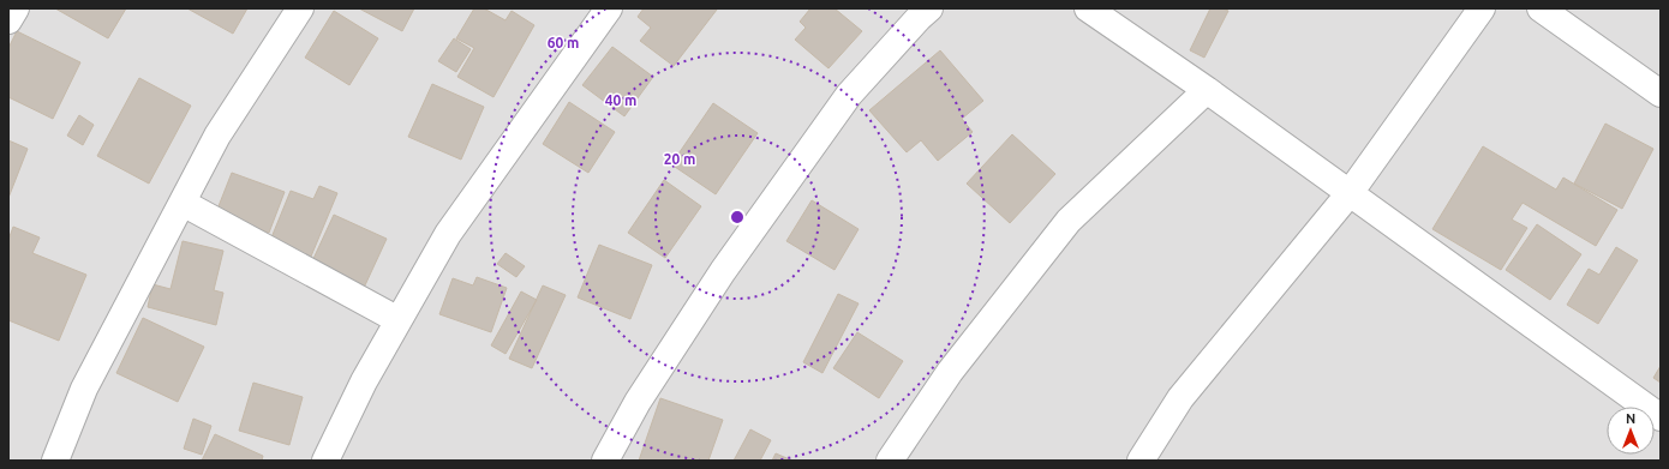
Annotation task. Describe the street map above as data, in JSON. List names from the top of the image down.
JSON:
{
  "north": "top",
  "rings": ["60 m", "40 m", "20 m"]
}
